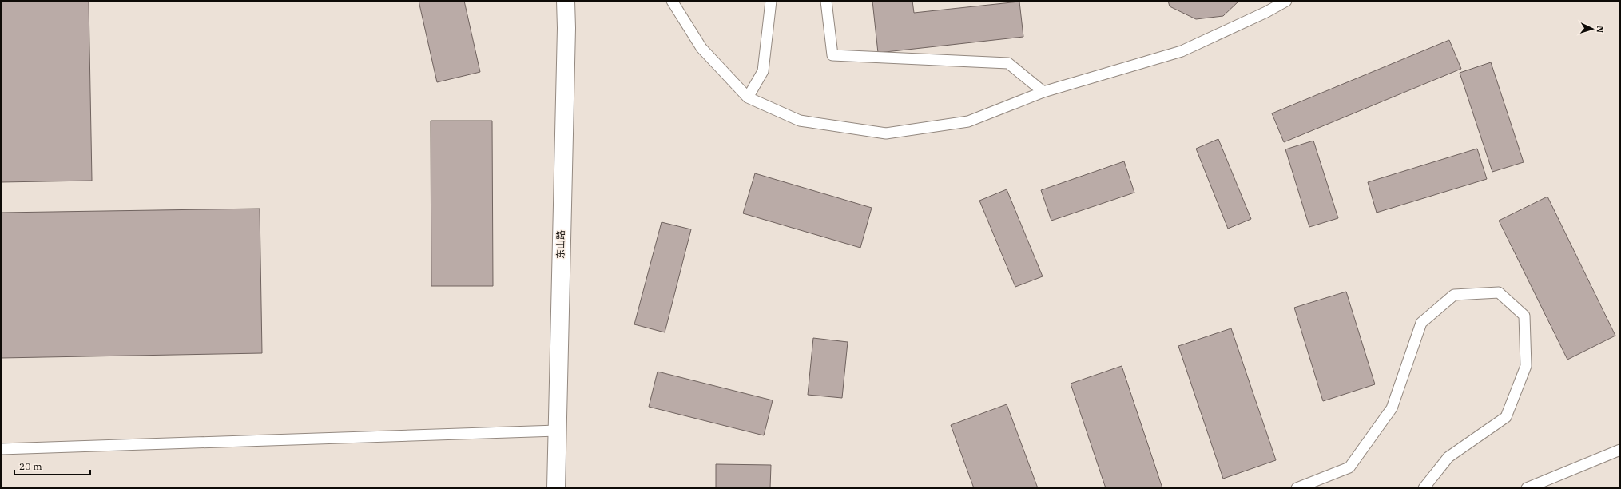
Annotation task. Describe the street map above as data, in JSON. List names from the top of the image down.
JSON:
{
  "streets": {
    "main road": ["东山路"]
  },
  "scale_bar": "20 m",
  "north": "right"
}
